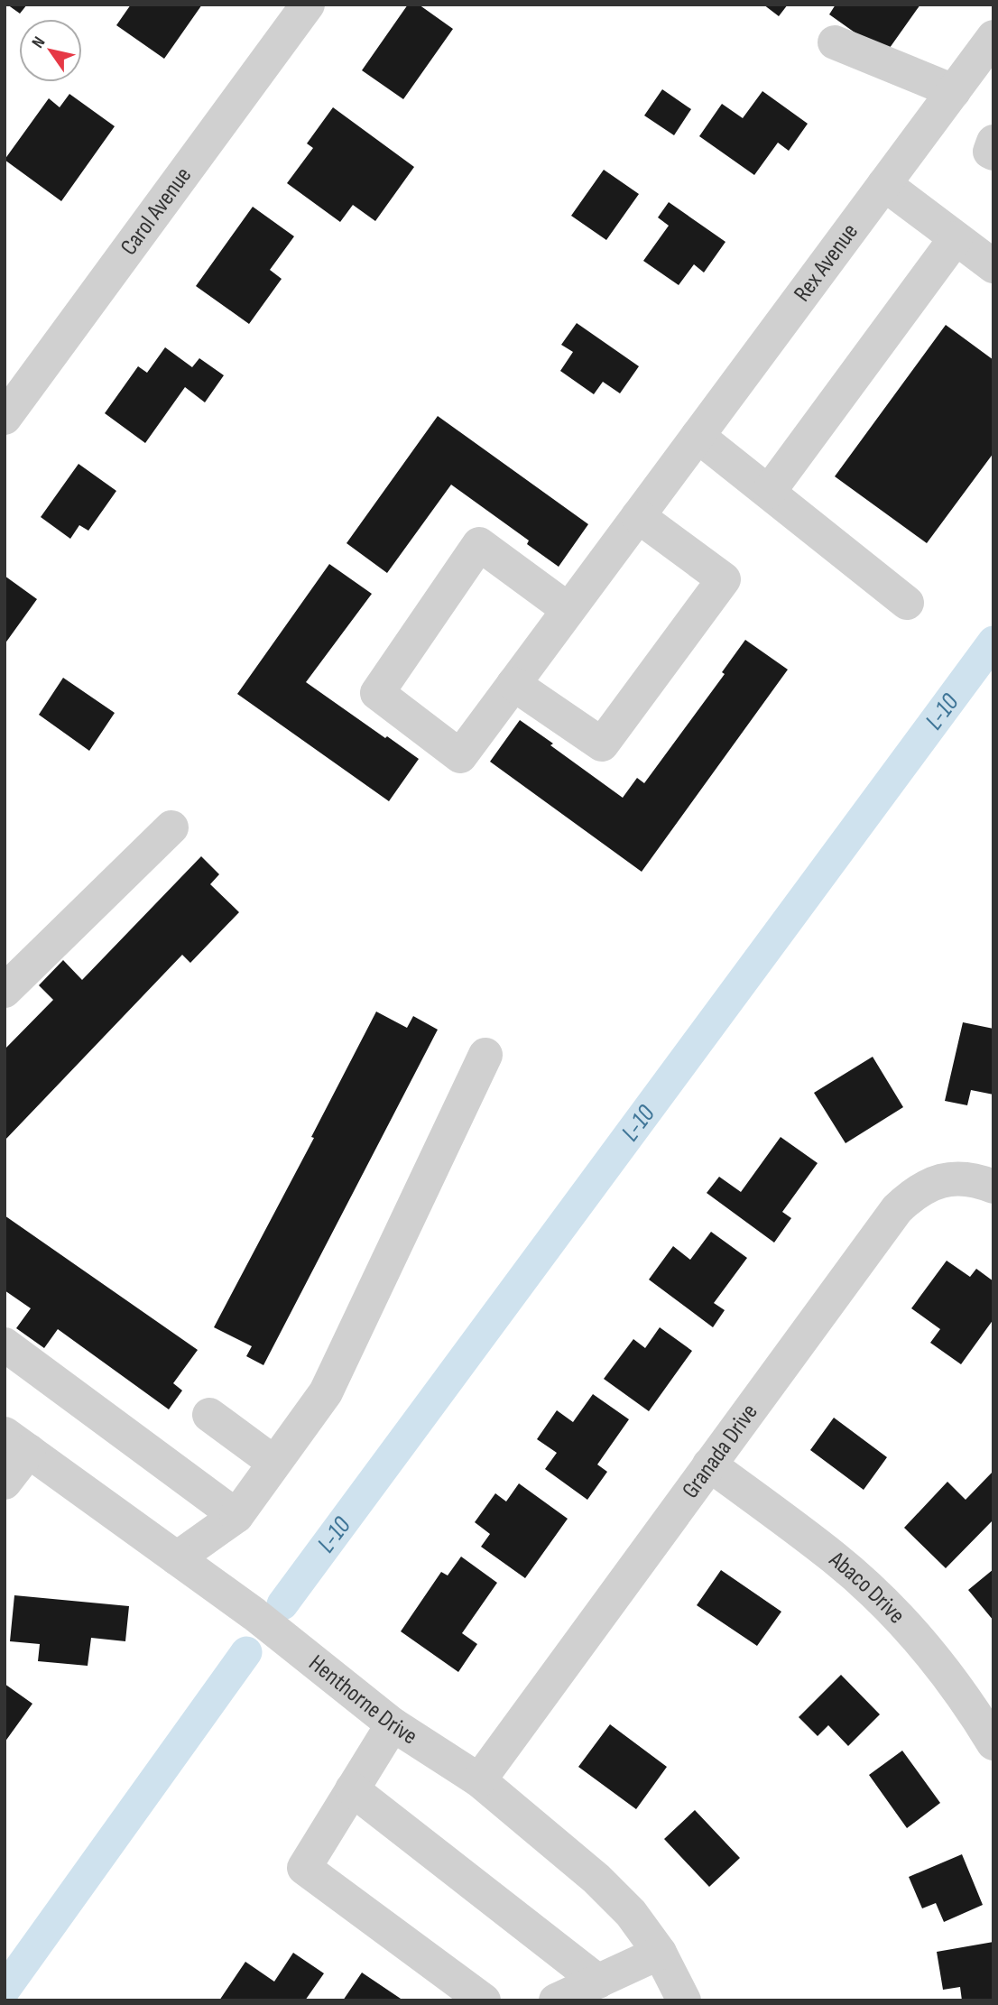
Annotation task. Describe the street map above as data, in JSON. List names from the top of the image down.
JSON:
{
  "streets": {
    "street": [
      "Carol Avenue",
      "Rex Avenue",
      "Granada Drive",
      "Abaco Drive",
      "Henthorne Drive"
    ]
  },
  "crossings": [
    ["Granada Drive", "Abaco Drive"],
    ["Granada Drive", "Henthorne Drive"]
  ],
  "water": ["L-10"],
  "north": "top left"
}
